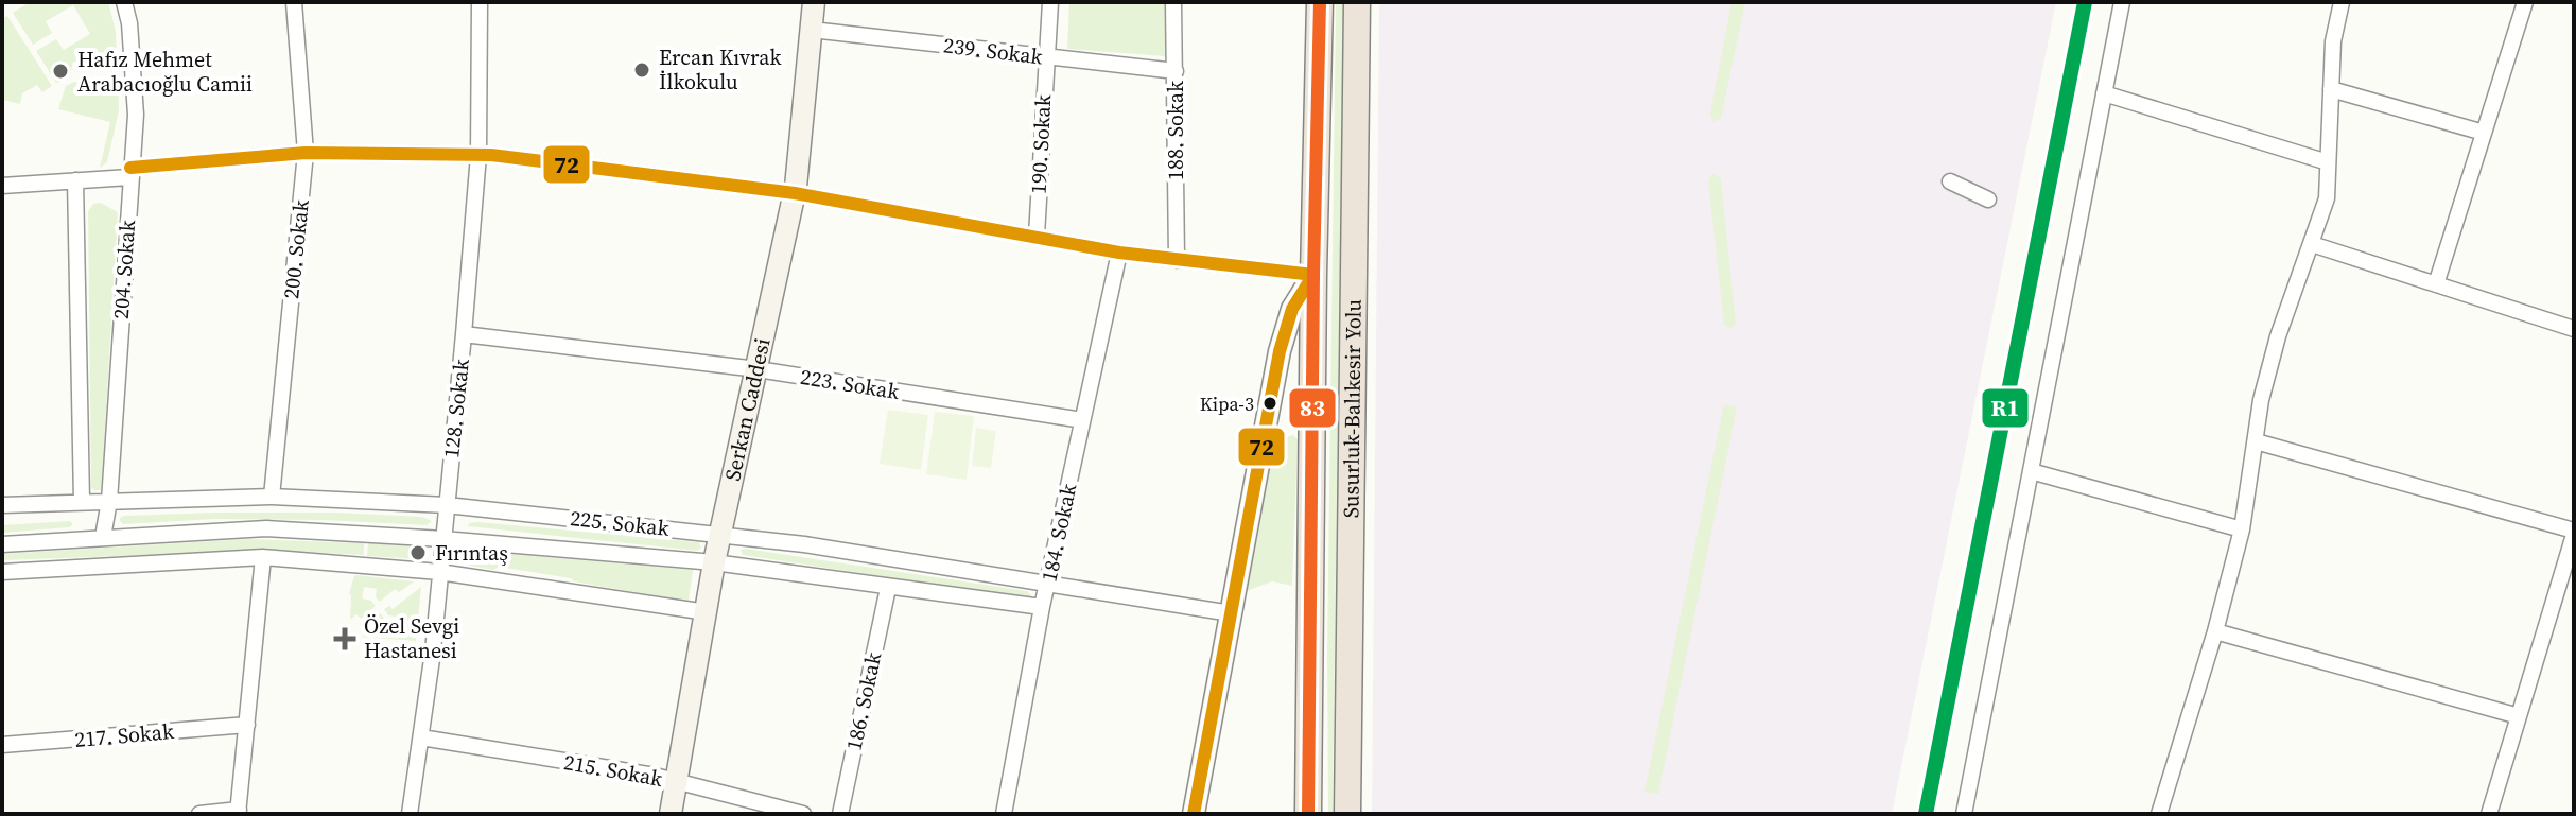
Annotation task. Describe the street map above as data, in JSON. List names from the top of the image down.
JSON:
{
  "streets": {
    "highway": ["Susurluk-Balıkesir Yolu"],
    "main road": ["Serkan Caddesi"],
    "street": [
      "239. Sokak",
      "188. Sokak",
      "190. Sokak",
      "200. Sokak",
      "204. Sokak",
      "223. Sokak",
      "128. Sokak",
      "225. Sokak",
      "184. Sokak",
      "186. Sokak",
      "217. Sokak",
      "215. Sokak"
    ]
  },
  "crossings": [
    ["239. Sokak", "188. Sokak"],
    ["239. Sokak", "190. Sokak"],
    ["239. Sokak", "Serkan Caddesi"],
    ["200. Sokak", "225. Sokak"],
    ["204. Sokak", "225. Sokak"],
    ["223. Sokak", "128. Sokak"],
    ["223. Sokak", "Serkan Caddesi"],
    ["223. Sokak", "184. Sokak"],
    ["128. Sokak", "225. Sokak"],
    ["128. Sokak", "215. Sokak"],
    ["Serkan Caddesi", "225. Sokak"],
    ["Serkan Caddesi", "215. Sokak"],
    ["225. Sokak", "184. Sokak"],
    ["225. Sokak", "186. Sokak"]
  ],
  "places": {
    "other": [
      "Ercan Kıvrak İlkokulu",
      "Hafız Mehmet Arabacıoğlu Camii",
      "Kipa-3",
      "Fırıntaş"
    ],
    "health": ["Özel Sevgi Hastanesi"]
  },
  "lines": ["transit line R1", "transit line 83", "transit line 72"]
}
